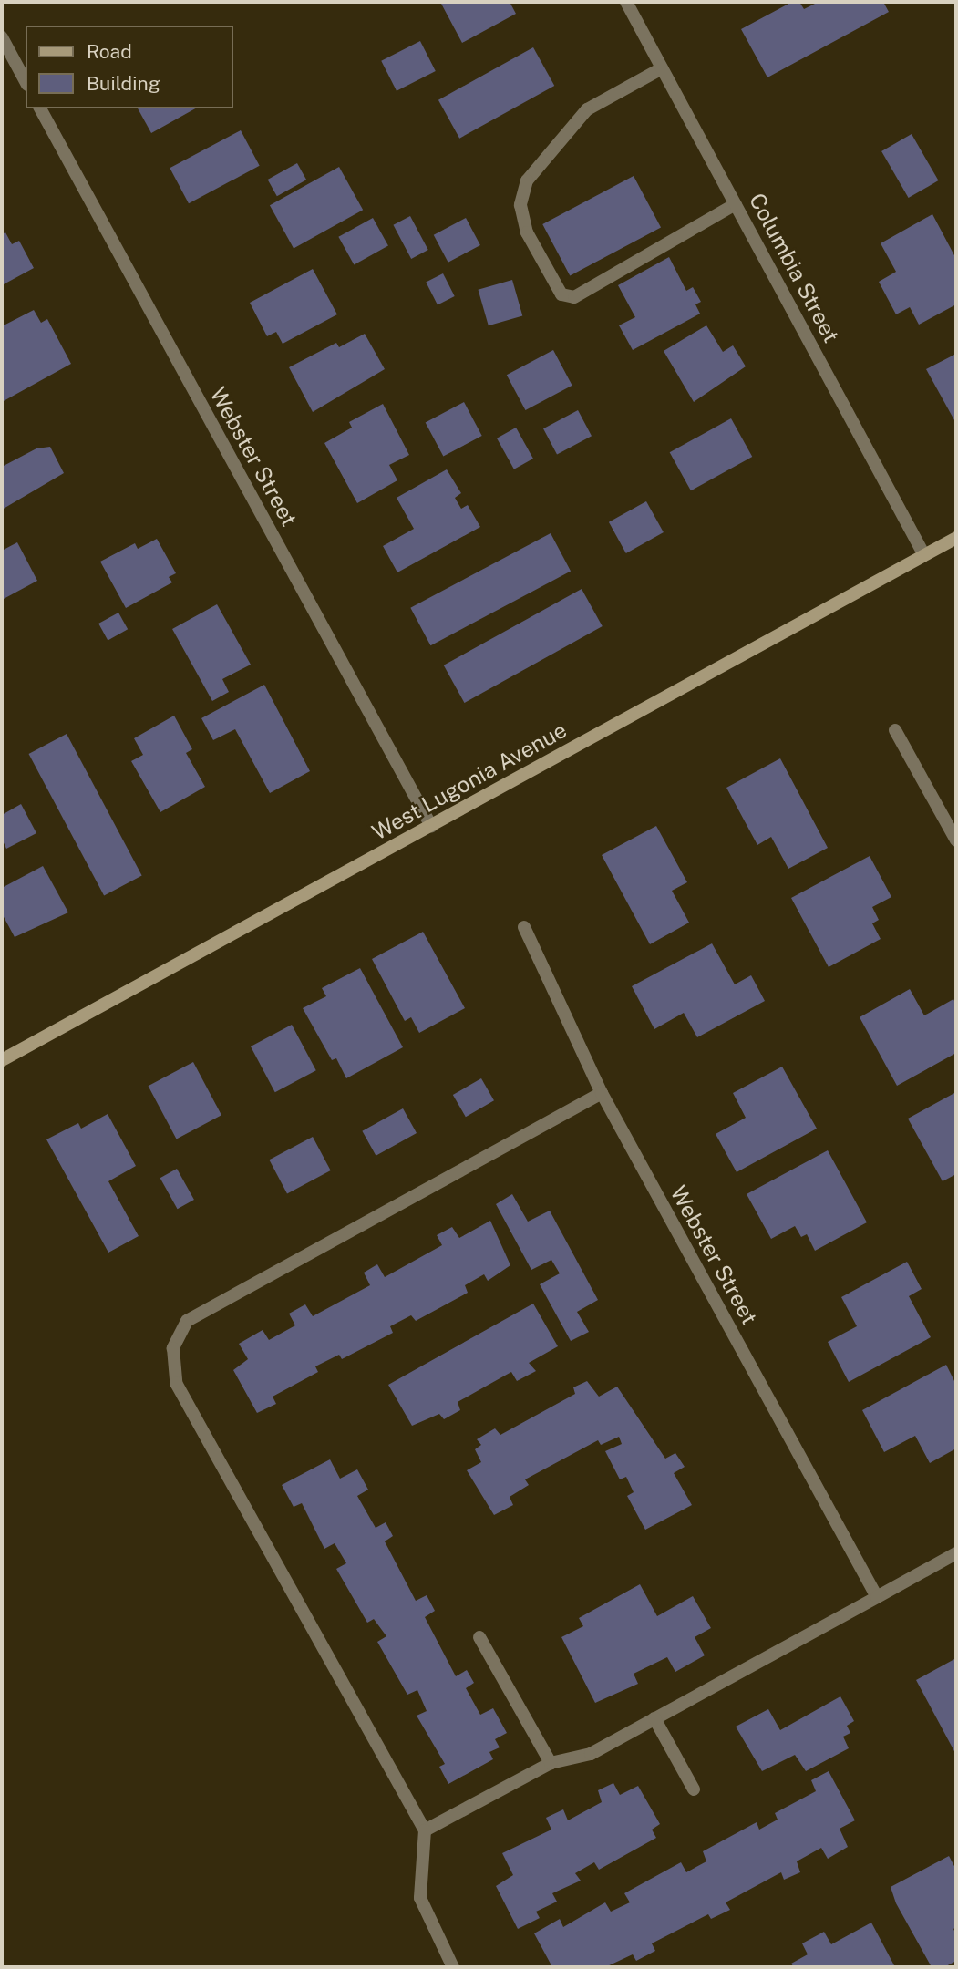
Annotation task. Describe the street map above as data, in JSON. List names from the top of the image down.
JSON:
{
  "streets": {
    "main road": ["West Lugonia Avenue"],
    "street": ["Columbia Street", "Webster Street"]
  },
  "crossings": [
    ["Columbia Street", "West Lugonia Avenue"],
    ["Webster Street", "West Lugonia Avenue"]
  ],
  "legend": ["Road", "Building"]
}
